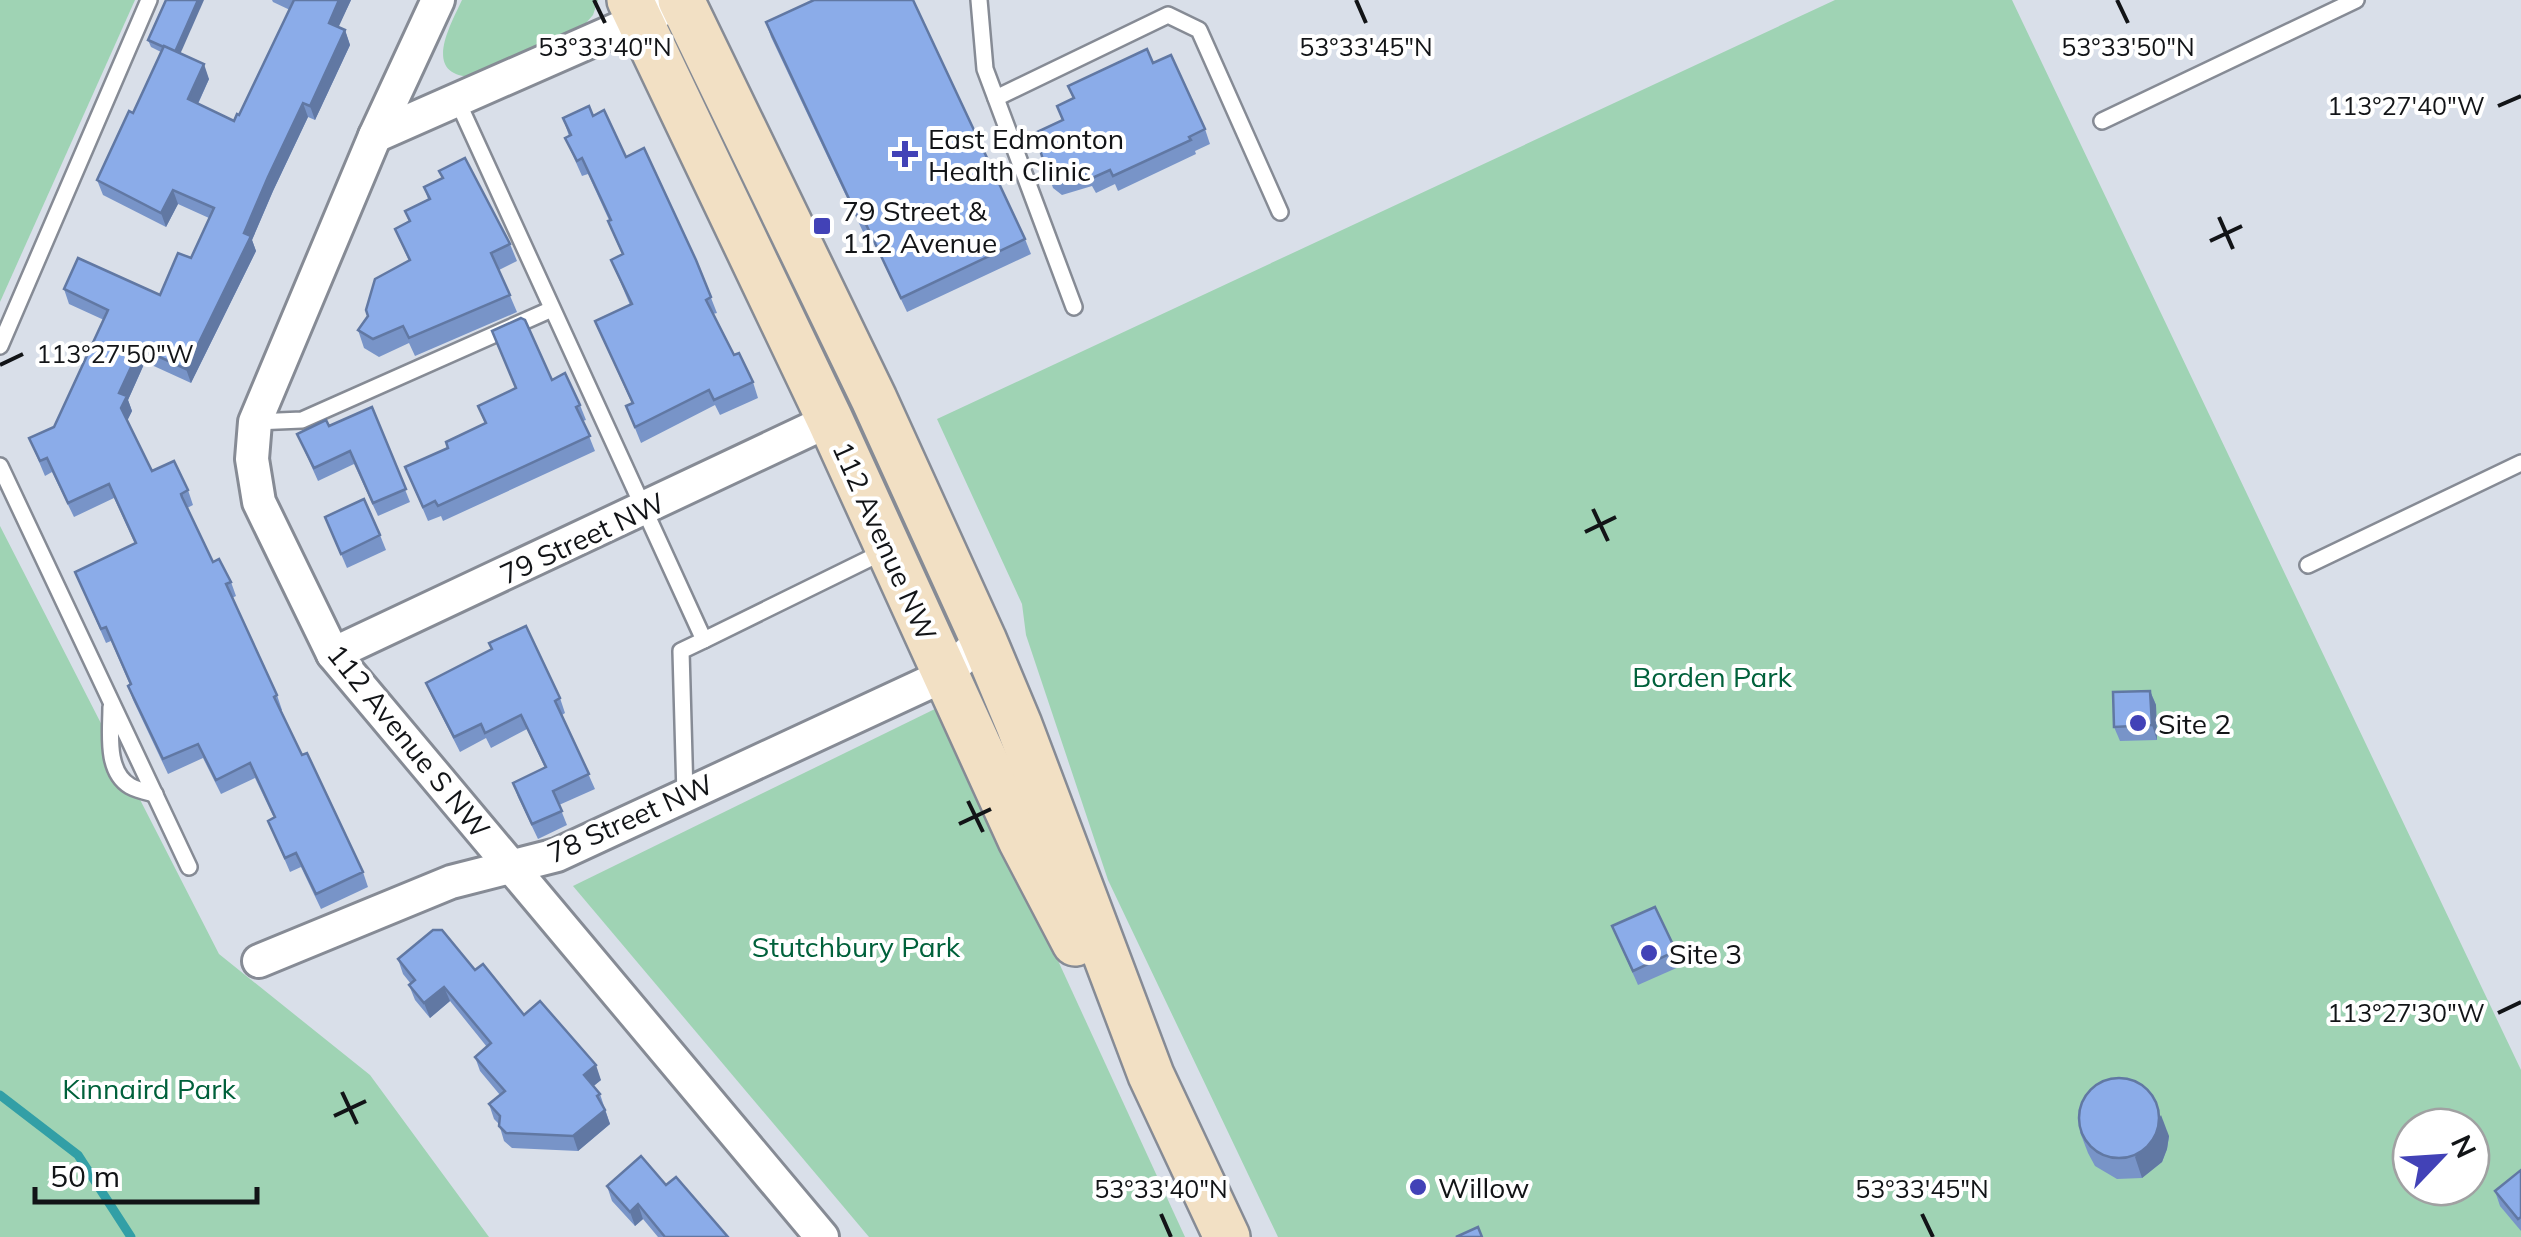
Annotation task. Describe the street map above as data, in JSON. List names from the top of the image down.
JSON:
{
  "streets": {
    "main road": ["112 Avenue NW"],
    "street": ["79 Street NW", "112 Avenue S NW", "78 Street NW"]
  },
  "crossings": [
    ["79 Street NW", "112 Avenue NW"],
    ["79 Street NW", "112 Avenue S NW"],
    ["112 Avenue NW", "78 Street NW"],
    ["112 Avenue S NW", "78 Street NW"]
  ],
  "parks": ["Borden Park", "Stutchbury Park", "Kinnaird Park"],
  "places": {
    "health": ["East Edmonton Health Clinic"],
    "transit": ["79 Street & 112 Avenue"],
    "other": ["Site 2", "Site 3", "Willow"]
  },
  "scale_bar": "50 m",
  "north": "top right",
  "coordinates": [
    "53°33'40\"N",
    "53°33'45\"N",
    "53°33'50\"N",
    "113°27'40\"W",
    "113°27'50\"W",
    "113°27'30\"W"
  ]
}
